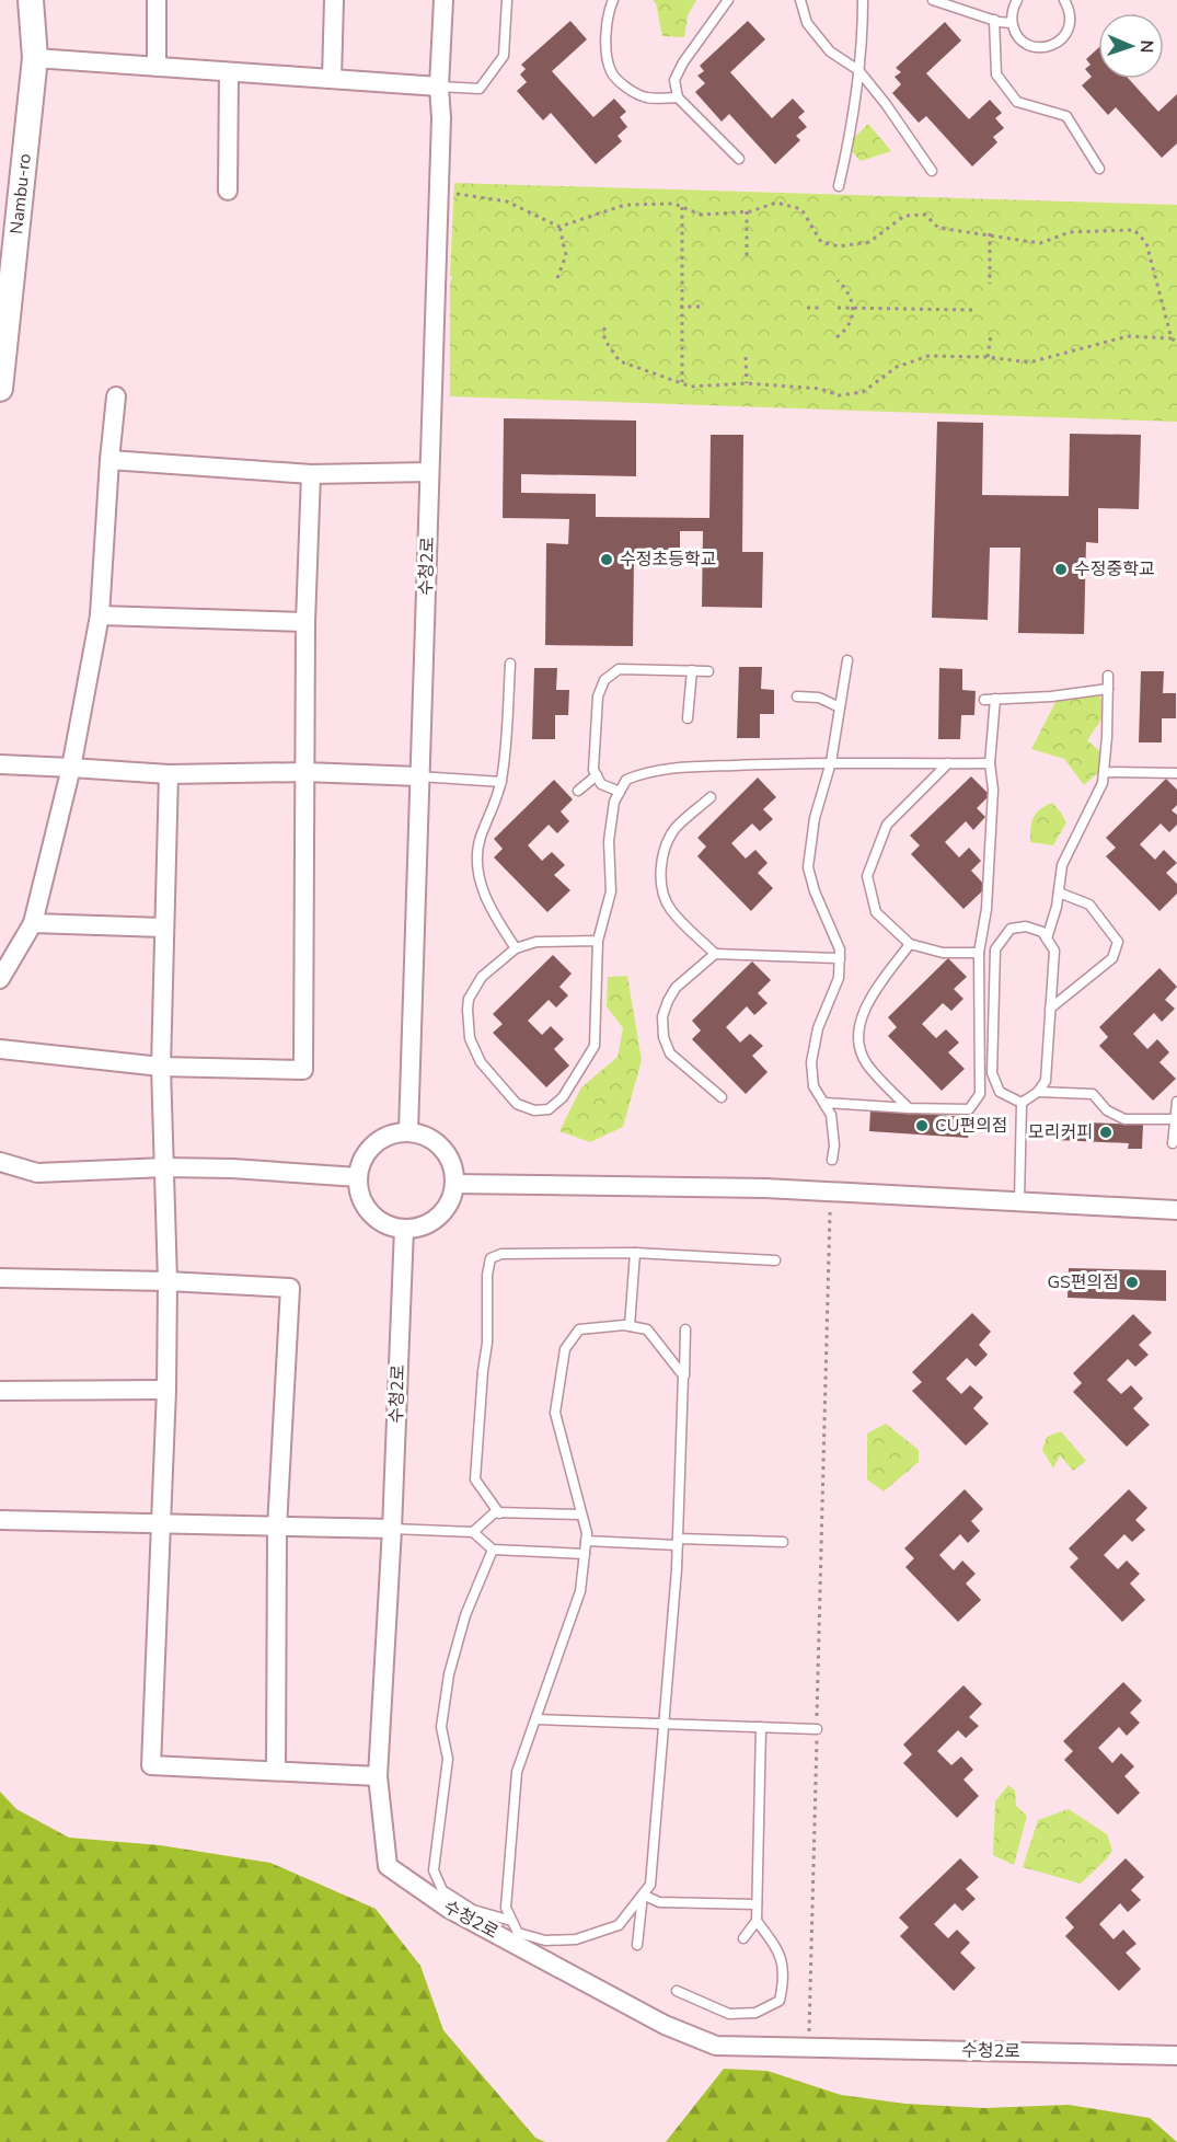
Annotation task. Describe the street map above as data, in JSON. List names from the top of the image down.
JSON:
{
  "streets": {
    "main road": ["Nambu-ro"],
    "street": ["수청2로"]
  },
  "places": [
    "수정초등학교",
    "수정중학교",
    "CU편의점",
    "모리커피",
    "GS편의점"
  ],
  "north": "right"
}
